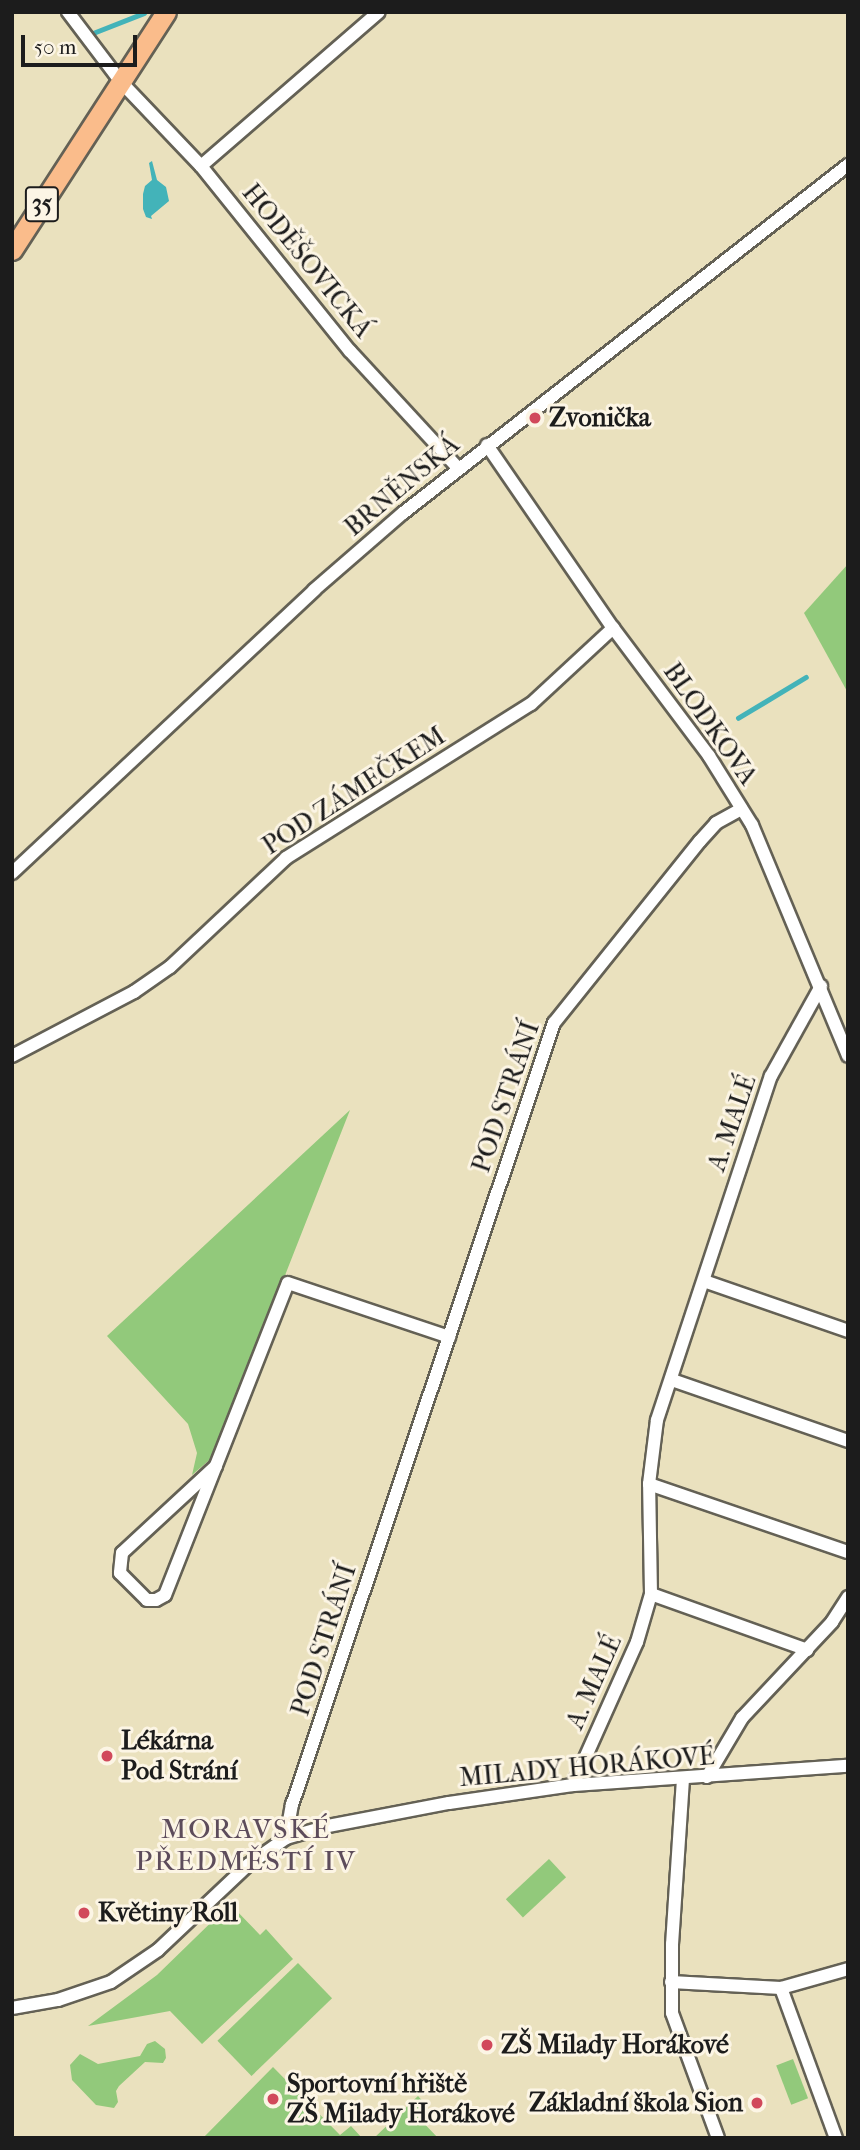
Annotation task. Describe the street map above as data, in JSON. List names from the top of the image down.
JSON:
{
  "streets": {
    "main road": ["35"],
    "street": [
      "HODĚŠOVICKÁ",
      "BRNĚNSKÁ",
      "BLODKOVA",
      "POD ZÁMEČKEM",
      "POD STRÁNÍ",
      "A. MALÉ",
      "MILADY HORÁKOVÉ"
    ]
  },
  "crossings": [
    ["35", "HODĚŠOVICKÁ"],
    ["HODĚŠOVICKÁ", "BRNĚNSKÁ"],
    ["BRNĚNSKÁ", "BLODKOVA"],
    ["BLODKOVA", "POD ZÁMEČKEM"],
    ["BLODKOVA", "POD STRÁNÍ"],
    ["BLODKOVA", "A. MALÉ"],
    ["POD STRÁNÍ", "MILADY HORÁKOVÉ"],
    ["A. MALÉ", "MILADY HORÁKOVÉ"]
  ],
  "districts": ["MORAVSKÉ PŘEDMĚSTÍ IV"],
  "places": [
    "Zvonička",
    "Lékárna Pod Strání",
    "Květiny Roll",
    "ZŠ Milady Horákové",
    "Sportovní hřiště ZŠ Milady Horákové",
    "Základní škola Sion"
  ],
  "scale_bar": "50 m"
}
